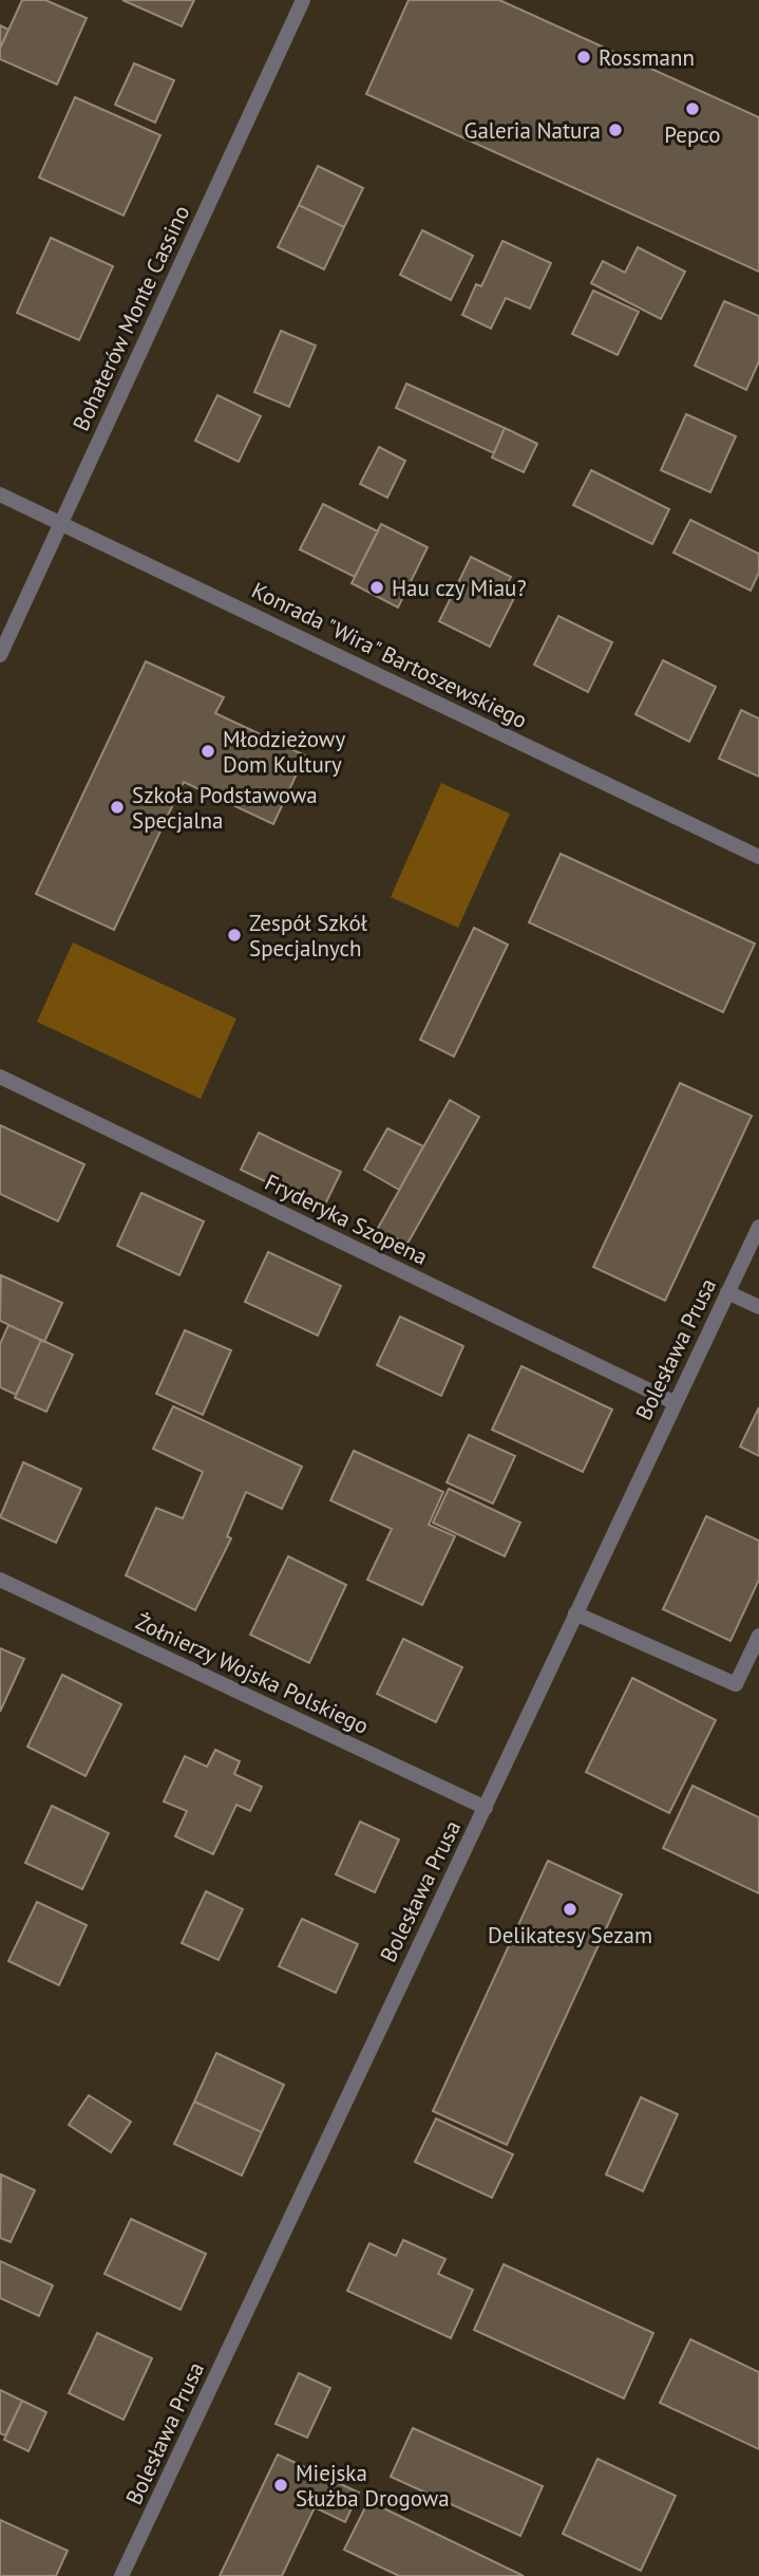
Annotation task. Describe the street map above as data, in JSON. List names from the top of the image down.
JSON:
{
  "streets": {
    "street": [
      "Bohaterów Monte Cassino",
      "Konrada \"Wira\" Bartoszewskiego",
      "Fryderyka Szopena",
      "Bolesława Prusa",
      "Żołnierzy Wojska Polskiego"
    ]
  },
  "crossings": [
    ["Bohaterów Monte Cassino", "Konrada \"Wira\" Bartoszewskiego"],
    ["Fryderyka Szopena", "Bolesława Prusa"],
    ["Bolesława Prusa", "Żołnierzy Wojska Polskiego"]
  ],
  "places": [
    "Rossmann",
    "Pepco",
    "Galeria Natura",
    "Hau czy Miau?",
    "Młodzieżowy Dom Kultury",
    "Szkoła Podstawowa Specjalna",
    "Zespół Szkół Specjalnych",
    "Delikatesy Sezam",
    "Miejska Służba Drogowa"
  ]
}
